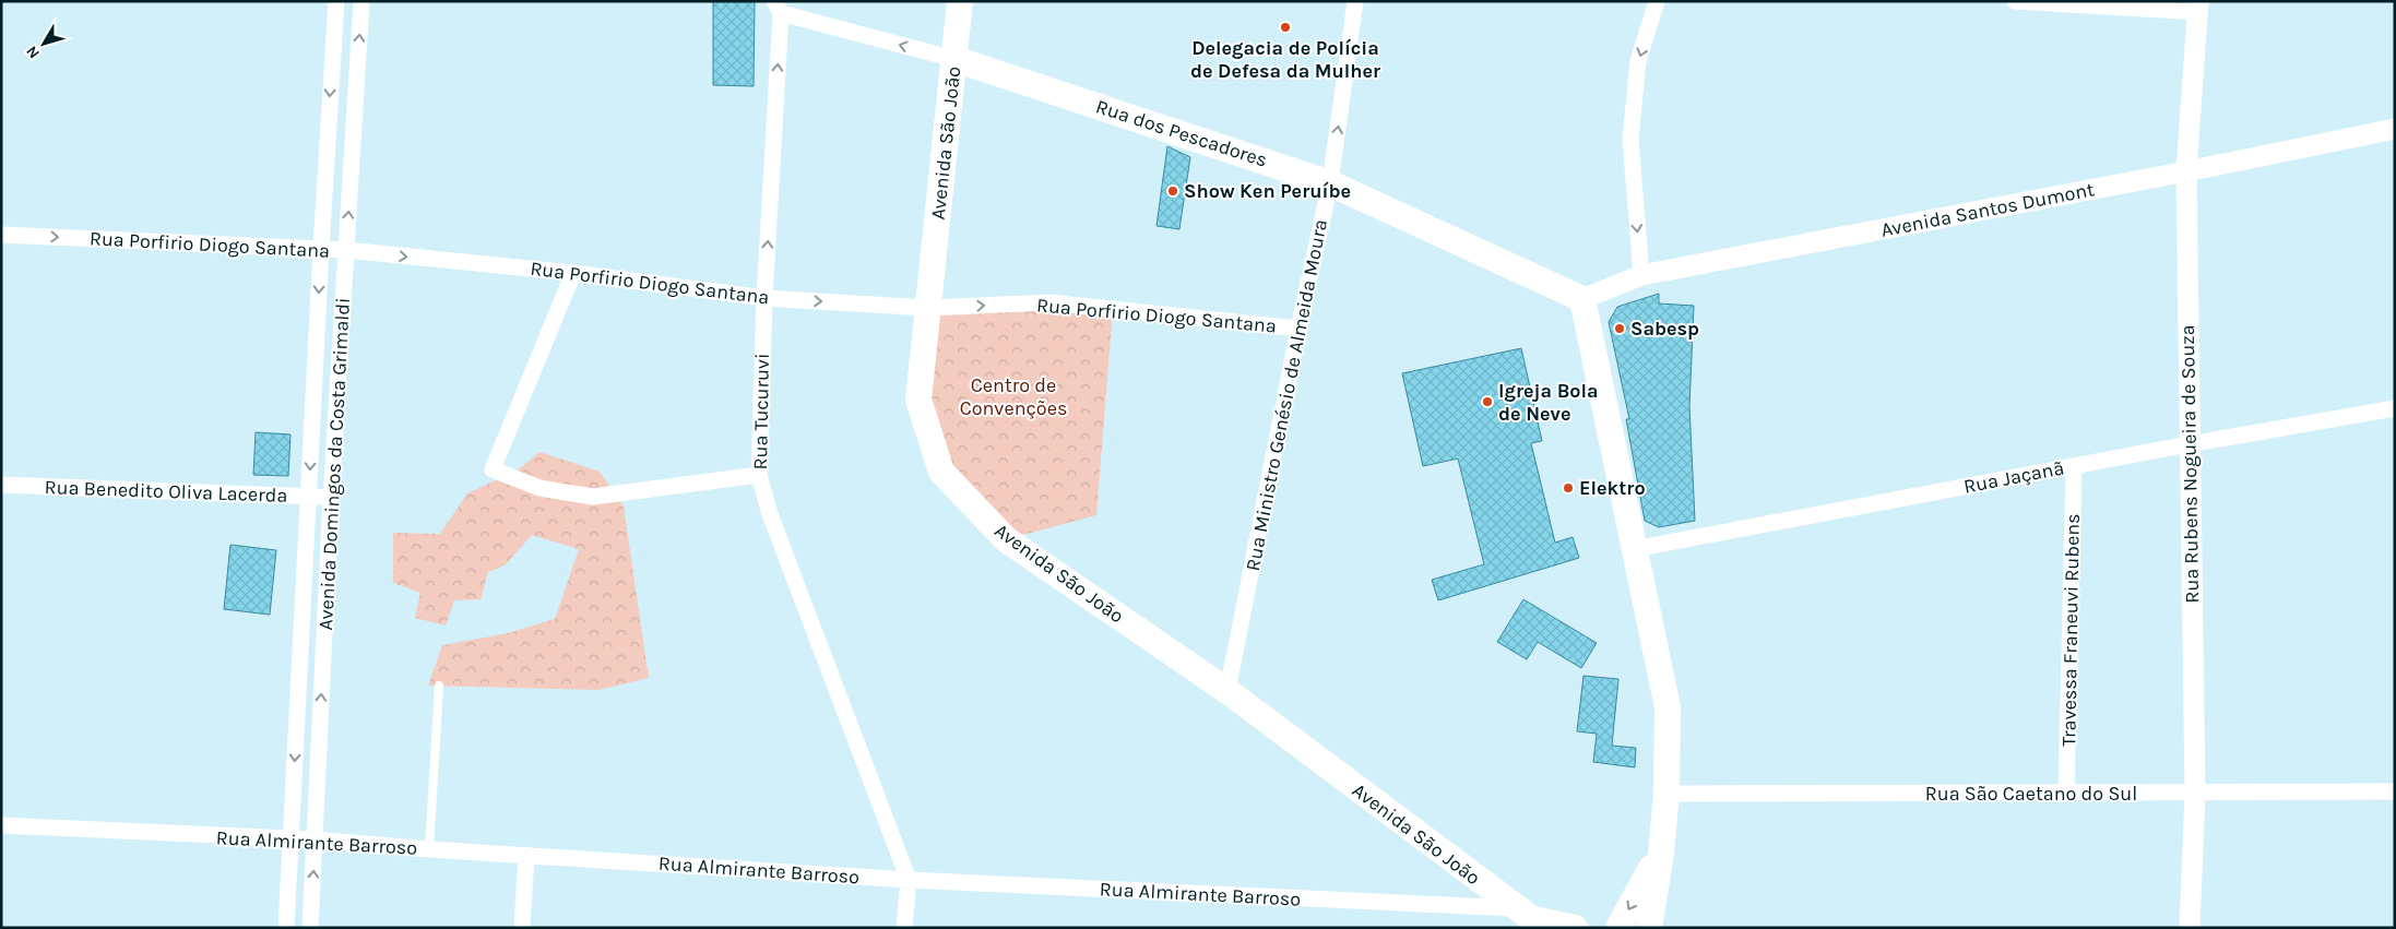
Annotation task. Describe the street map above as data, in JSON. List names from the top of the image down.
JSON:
{
  "streets": {
    "main road": ["Rua dos Pescadores", "Avenida São João"],
    "street": [
      "Avenida Santos Dumont",
      "Rua Porfirio Diogo Santana",
      "Rua Ministro Genésio de Almeida Moura",
      "Rua Tucuruvi",
      "Avenida Domingos da Costa Grimaldi",
      "Rua Rubens Nogueira de Souza",
      "Rua Jaçanã",
      "Rua Benedito Oliva Lacerda",
      "Travessa Franeuvi Rubens",
      "Rua São Caetano do Sul",
      "Rua Almirante Barroso"
    ]
  },
  "crossings": [
    ["Rua dos Pescadores", "Avenida São João"],
    ["Rua dos Pescadores", "Avenida Santos Dumont"],
    ["Rua dos Pescadores", "Rua Ministro Genésio de Almeida Moura"],
    ["Avenida São João", "Rua Porfirio Diogo Santana"],
    ["Avenida São João", "Rua Ministro Genésio de Almeida Moura"],
    ["Avenida São João", "Rua Almirante Barroso"],
    ["Avenida Santos Dumont", "Rua Rubens Nogueira de Souza"],
    ["Rua Porfirio Diogo Santana", "Rua Ministro Genésio de Almeida Moura"],
    ["Rua Porfirio Diogo Santana", "Rua Tucuruvi"],
    ["Rua Porfirio Diogo Santana", "Avenida Domingos da Costa Grimaldi"],
    ["Rua Tucuruvi", "Rua Almirante Barroso"],
    ["Avenida Domingos da Costa Grimaldi", "Rua Benedito Oliva Lacerda"],
    ["Avenida Domingos da Costa Grimaldi", "Rua Almirante Barroso"],
    ["Rua Rubens Nogueira de Souza", "Rua Jaçanã"],
    ["Rua Rubens Nogueira de Souza", "Rua São Caetano do Sul"],
    ["Rua Jaçanã", "Travessa Franeuvi Rubens"],
    ["Travessa Franeuvi Rubens", "Rua São Caetano do Sul"]
  ],
  "one_way": ["Rua Porfirio Diogo Santana"],
  "parks": ["Centro de Convenções"],
  "places": [
    "Delegacia de Polícia de Defesa da Mulher",
    "Show Ken Peruíbe",
    "Sabesp",
    "Igreja Bola de Neve",
    "Elektro"
  ],
  "north": "bottom left"
}
